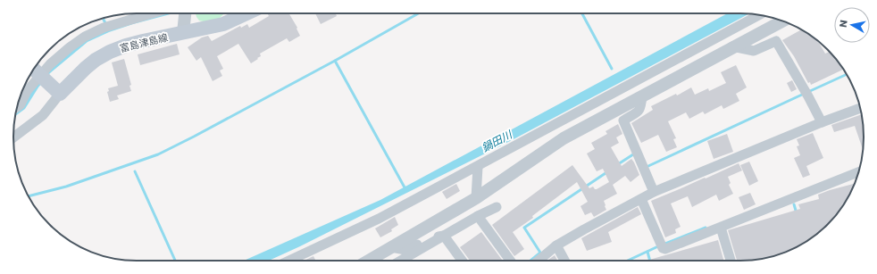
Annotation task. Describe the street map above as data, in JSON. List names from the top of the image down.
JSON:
{
  "streets": {
    "main road": ["富島津島線"]
  },
  "water": ["鍋田川"],
  "north": "left"
}
